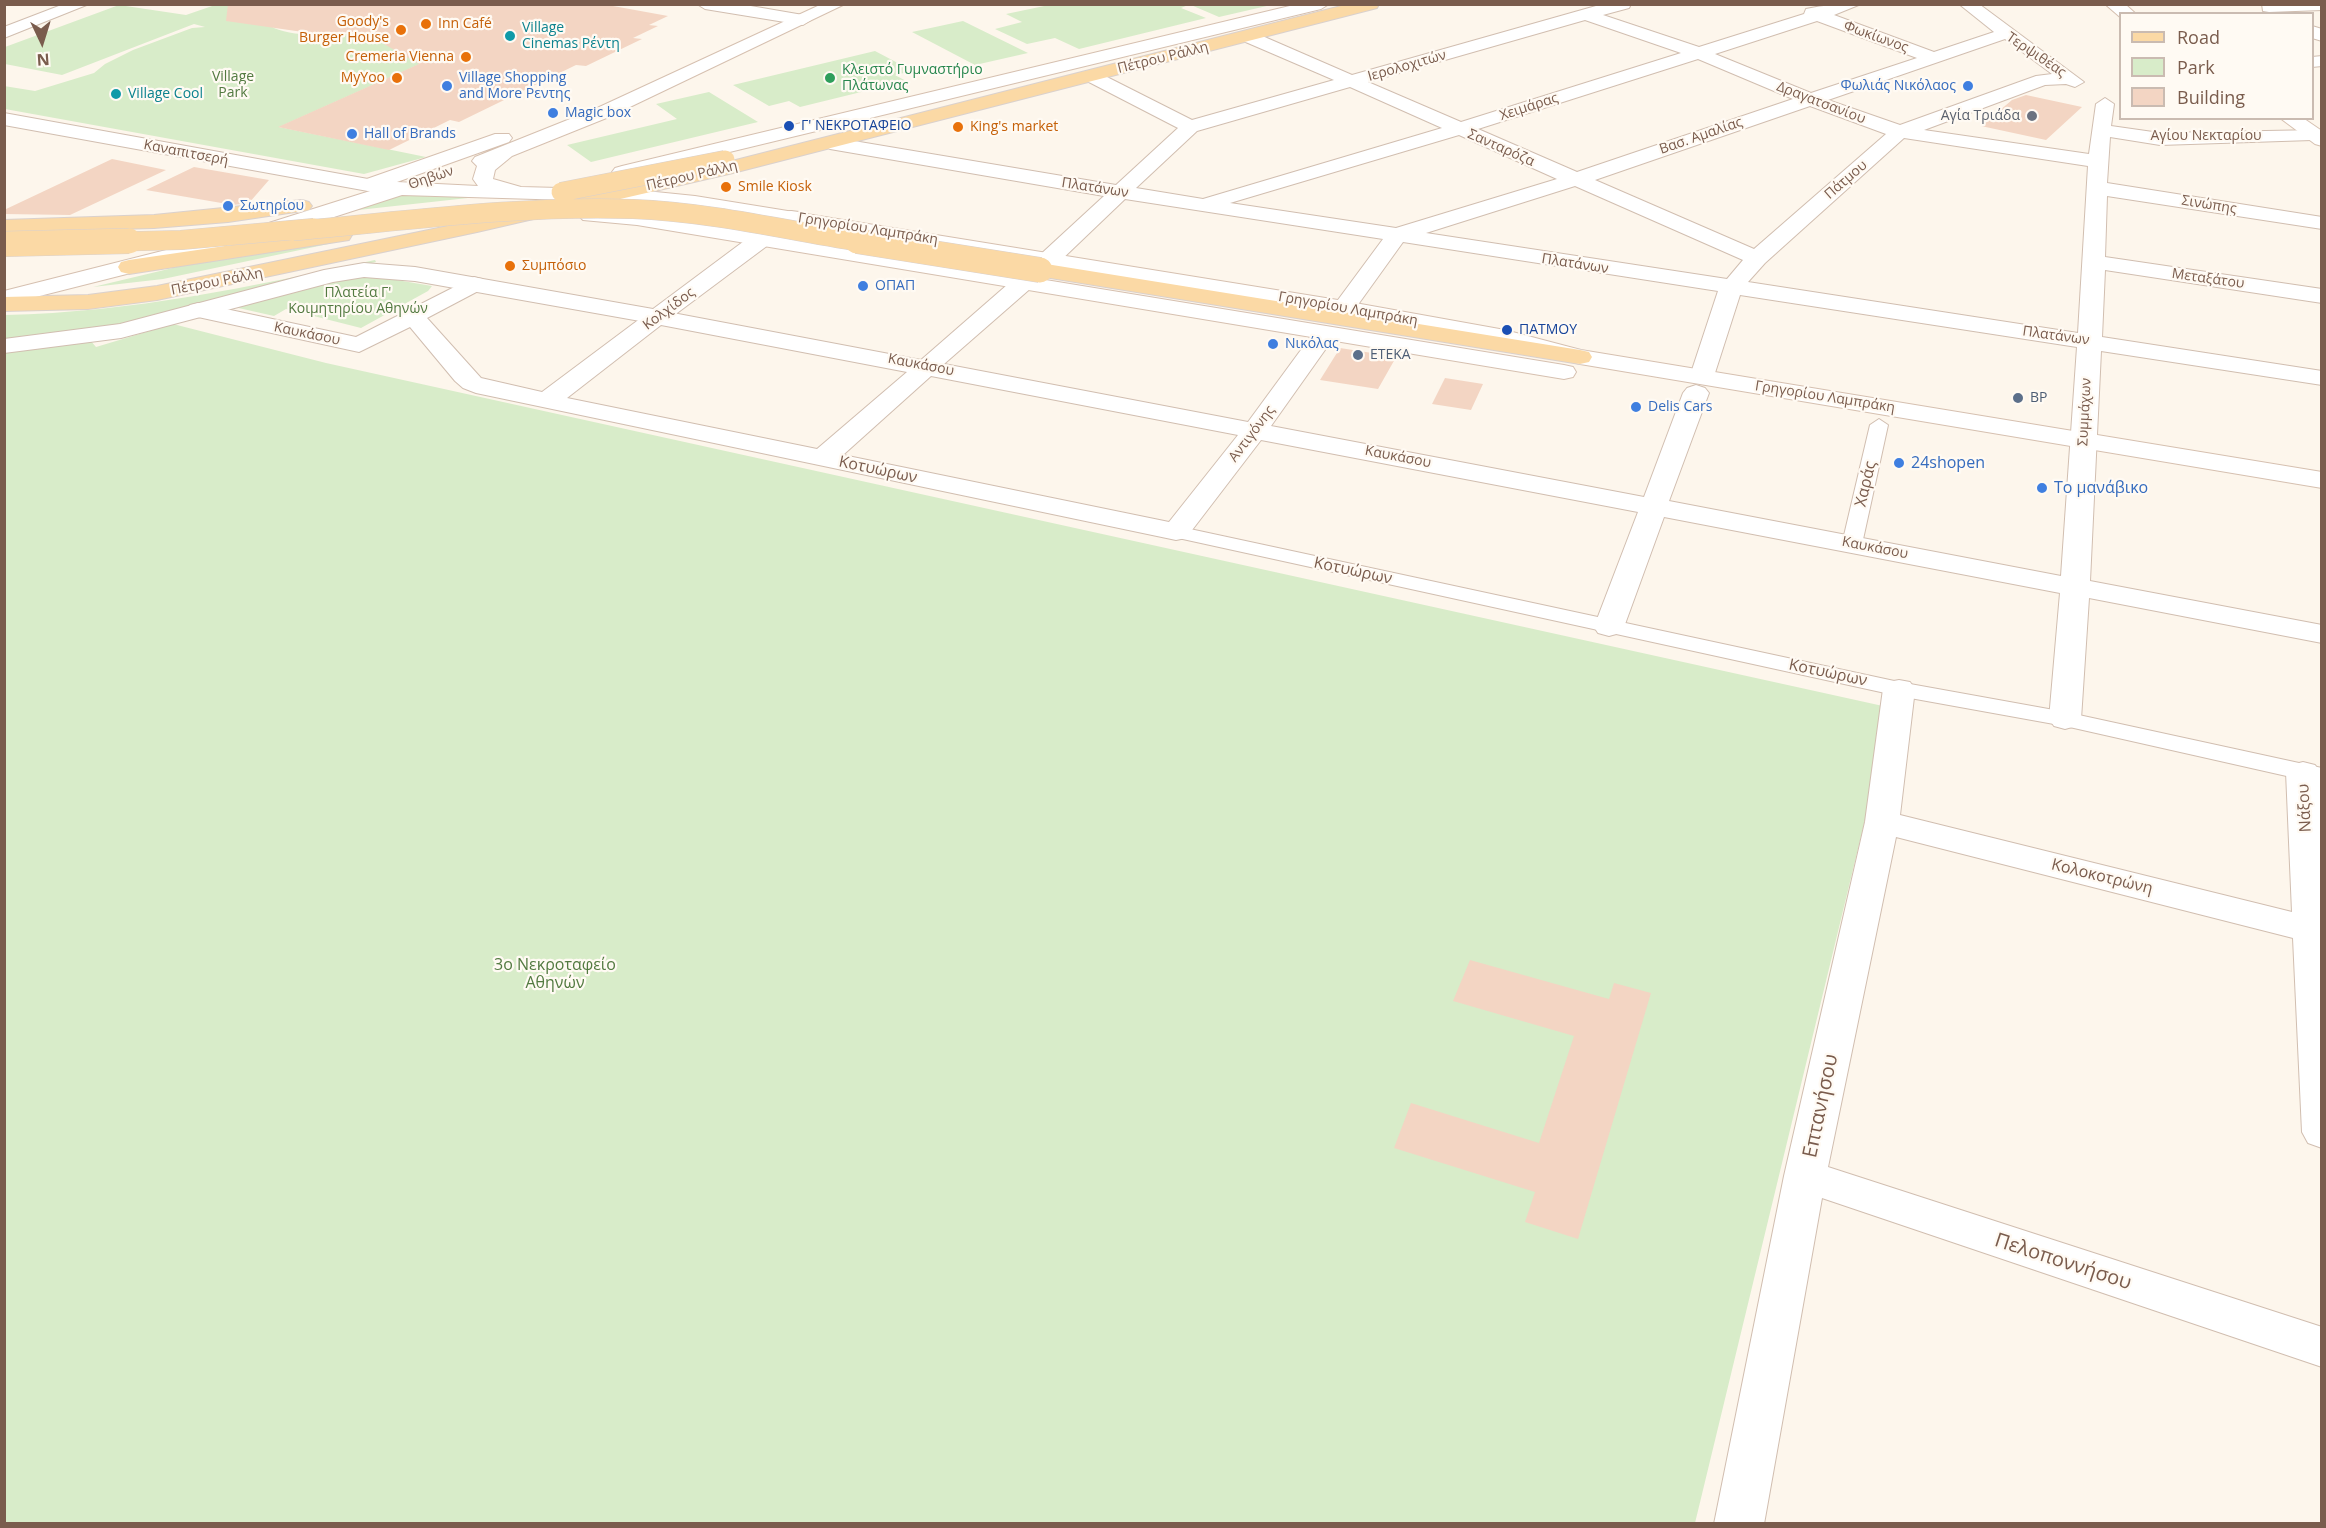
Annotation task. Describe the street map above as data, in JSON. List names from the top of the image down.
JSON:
{
  "streets": {
    "main road": ["Πέτρου Ράλλη"],
    "street": [
      "Φωκίωνος",
      "Τερψιθέας",
      "Ιερολοχιτών",
      "Δραγατσανίου",
      "Χειμάρας",
      "Βασ. Αμαλίας",
      "Αγίου Νεκταρίου",
      "Σανταρόζα",
      "Καναπιτσερή",
      "Θηβών",
      "Πάτμου",
      "Πλατάνων",
      "Σινώπης",
      "Γρηγορίου Λαμπράκη",
      "Μεταξάτου",
      "Κολχίδος",
      "Καυκάσου",
      "Συμμάχων",
      "Αντιγόνης",
      "Κοτυώρων",
      "Χαράς",
      "Νάξου",
      "Κολοκοτρώνη",
      "Επτανήσου",
      "Πελοποννήσου"
    ]
  },
  "crossings": [
    ["Φωκίωνος", "Χειμάρας"],
    ["Φωκίωνος", "Βασ. Αμαλίας"],
    ["Τερψιθέας", "Βασ. Αμαλίας"],
    ["Τερψιθέας", "Πάτμου"],
    ["Τερψιθέας", "Συμμάχων"],
    ["Πέτρου Ράλλη", "Σανταρόζα"],
    ["Πέτρου Ράλλη", "Πλατάνων"],
    ["Πέτρου Ράλλη", "Γρηγορίου Λαμπράκη"],
    ["Ιερολοχιτών", "Δραγατσανίου"],
    ["Ιερολοχιτών", "Σανταρόζα"],
    ["Δραγατσανίου", "Χειμάρας"],
    ["Δραγατσανίου", "Βασ. Αμαλίας"],
    ["Δραγατσανίου", "Πάτμου"],
    ["Δραγατσανίου", "Συμμάχων"],
    ["Χειμάρας", "Σανταρόζα"],
    ["Χειμάρας", "Πλατάνων"],
    ["Βασ. Αμαλίας", "Σανταρόζα"],
    ["Βασ. Αμαλίας", "Πλατάνων"],
    ["Αγίου Νεκταρίου", "Συμμάχων"],
    ["Σανταρόζα", "Πάτμου"],
    ["Καναπιτσερή", "Θηβών"],
    ["Καναπιτσερή", "Γρηγορίου Λαμπράκη"],
    ["Θηβών", "Γρηγορίου Λαμπράκη"],
    ["Πάτμου", "Πλατάνων"],
    ["Πάτμου", "Γρηγορίου Λαμπράκη"],
    ["Πάτμου", "Καυκάσου"],
    ["Πάτμου", "Κοτυώρων"],
    ["Πλατάνων", "Συμμάχων"],
    ["Σινώπης", "Συμμάχων"],
    ["Γρηγορίου Λαμπράκη", "Κολχίδος"],
    ["Γρηγορίου Λαμπράκη", "Συμμάχων"],
    ["Γρηγορίου Λαμπράκη", "Αντιγόνης"],
    ["Γρηγορίου Λαμπράκη", "Χαράς"],
    ["Μεταξάτου", "Συμμάχων"],
    ["Κολχίδος", "Καυκάσου"],
    ["Κολχίδος", "Κοτυώρων"],
    ["Καυκάσου", "Συμμάχων"],
    ["Καυκάσου", "Αντιγόνης"],
    ["Καυκάσου", "Κοτυώρων"],
    ["Καυκάσου", "Χαράς"],
    ["Συμμάχων", "Κοτυώρων"],
    ["Αντιγόνης", "Κοτυώρων"],
    ["Κοτυώρων", "Νάξου"],
    ["Κοτυώρων", "Επτανήσου"],
    ["Νάξου", "Κολοκοτρώνη"],
    ["Κολοκοτρώνη", "Επτανήσου"],
    ["Επτανήσου", "Πελοποννήσου"]
  ],
  "parks": ["Village Park", "Πλατεία Γ' Κοιμητηρίου Αθηνών", "3ο Νεκροταφείο Αθηνών"],
  "places": [
    "Inn Café",
    "Goody's Burger House",
    "Village Cinemas Ρέντη",
    "Cremeria Vienna",
    "MyYoo",
    "Κλειστό Γυμναστήριο Πλάτωνας",
    "Village Shopping and More Ρεντης",
    "Φωλιάς Νικόλαος",
    "Village Cool",
    "Magic box",
    "Αγία Τριάδα",
    "Γ' ΝΕΚΡΟΤΑΦΕΙΟ",
    "King's market",
    "Hall of Brands",
    "Smile Kiosk",
    "Σωτηρίου",
    "Συμπόσιο",
    "ΟΠΑΠ",
    "ΠΑΤΜΟΥ",
    "Νικόλας",
    "ΕΤΕΚΑ",
    "BP",
    "Delis Cars",
    "24shopen",
    "Το μανάβικο"
  ],
  "legend": ["Road", "Park", "Building"],
  "north": "bottom"
}
